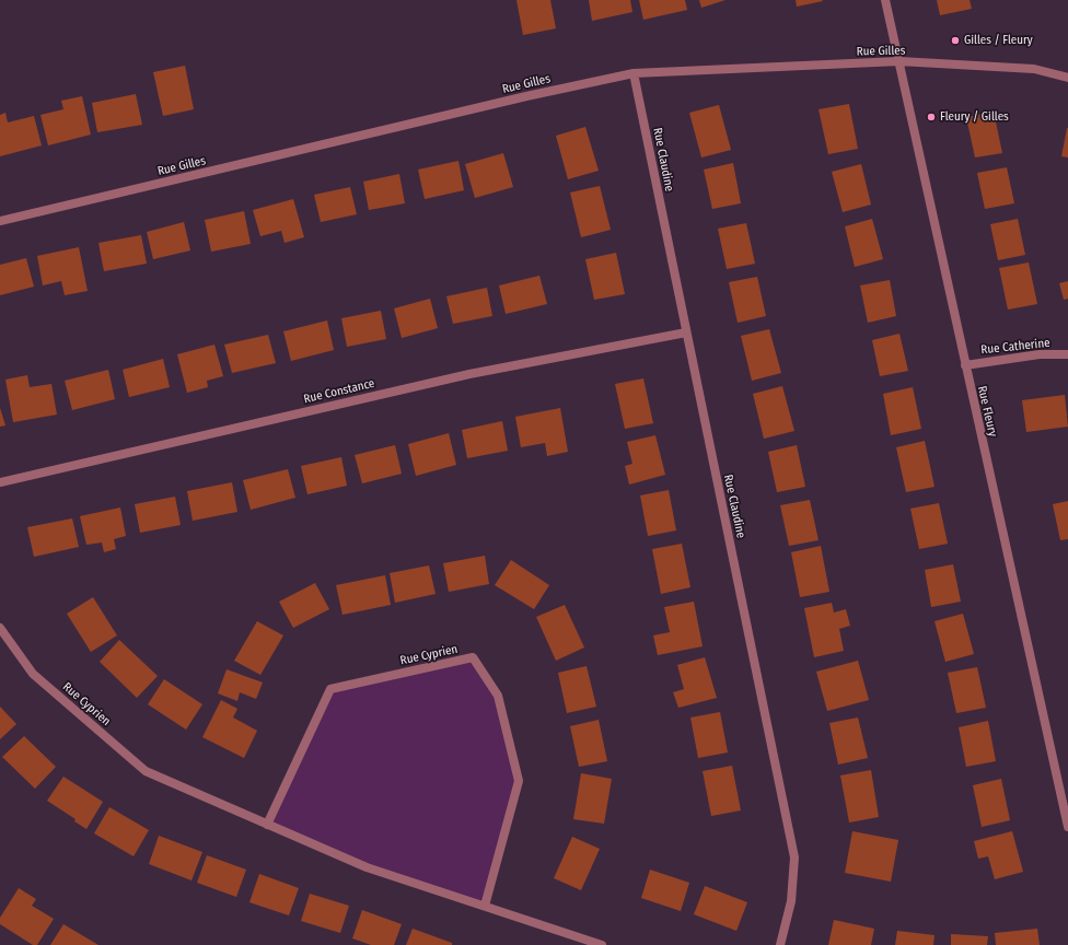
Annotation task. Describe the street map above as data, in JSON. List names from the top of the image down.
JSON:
{
  "streets": {
    "street": [
      "Rue Gilles",
      "Rue Claudine",
      "Rue Catherine",
      "Rue Constance",
      "Rue Fleury",
      "Rue Cyprien"
    ]
  },
  "crossings": [
    ["Rue Gilles", "Rue Claudine"],
    ["Rue Gilles", "Rue Fleury"],
    ["Rue Claudine", "Rue Constance"],
    ["Rue Catherine", "Rue Fleury"]
  ],
  "places": ["Gilles / Fleury", "Fleury / Gilles"]
}
